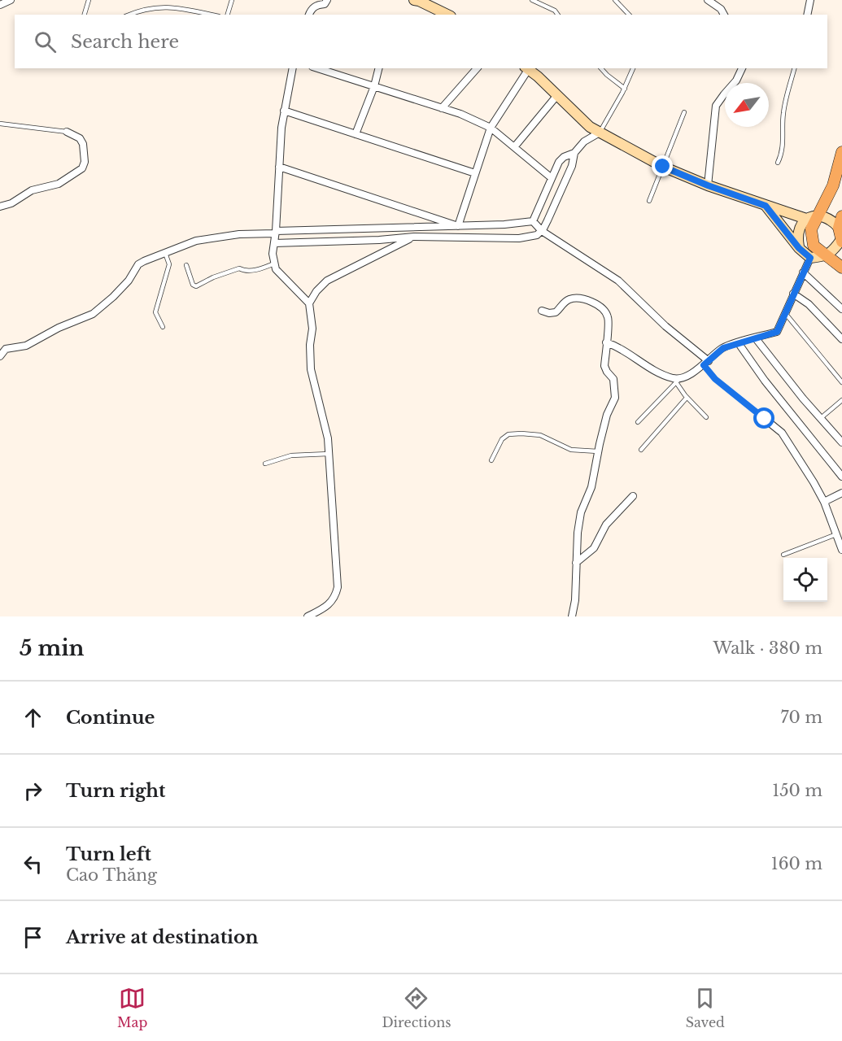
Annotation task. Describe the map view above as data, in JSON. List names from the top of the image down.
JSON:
{
  "north": "bottom left",
  "page": {
    "search": "Search here",
    "heading": ["5 min", "Walk · 380 m"],
    "list": [
      ["Continue", "70 m"],
      ["Turn right", "150 m"],
      ["Turn left", "Cao Thắng", "160 m"],
      "Arrive at destination"
    ],
    "nav": ["Map", "Directions", "Saved"]
  }
}
